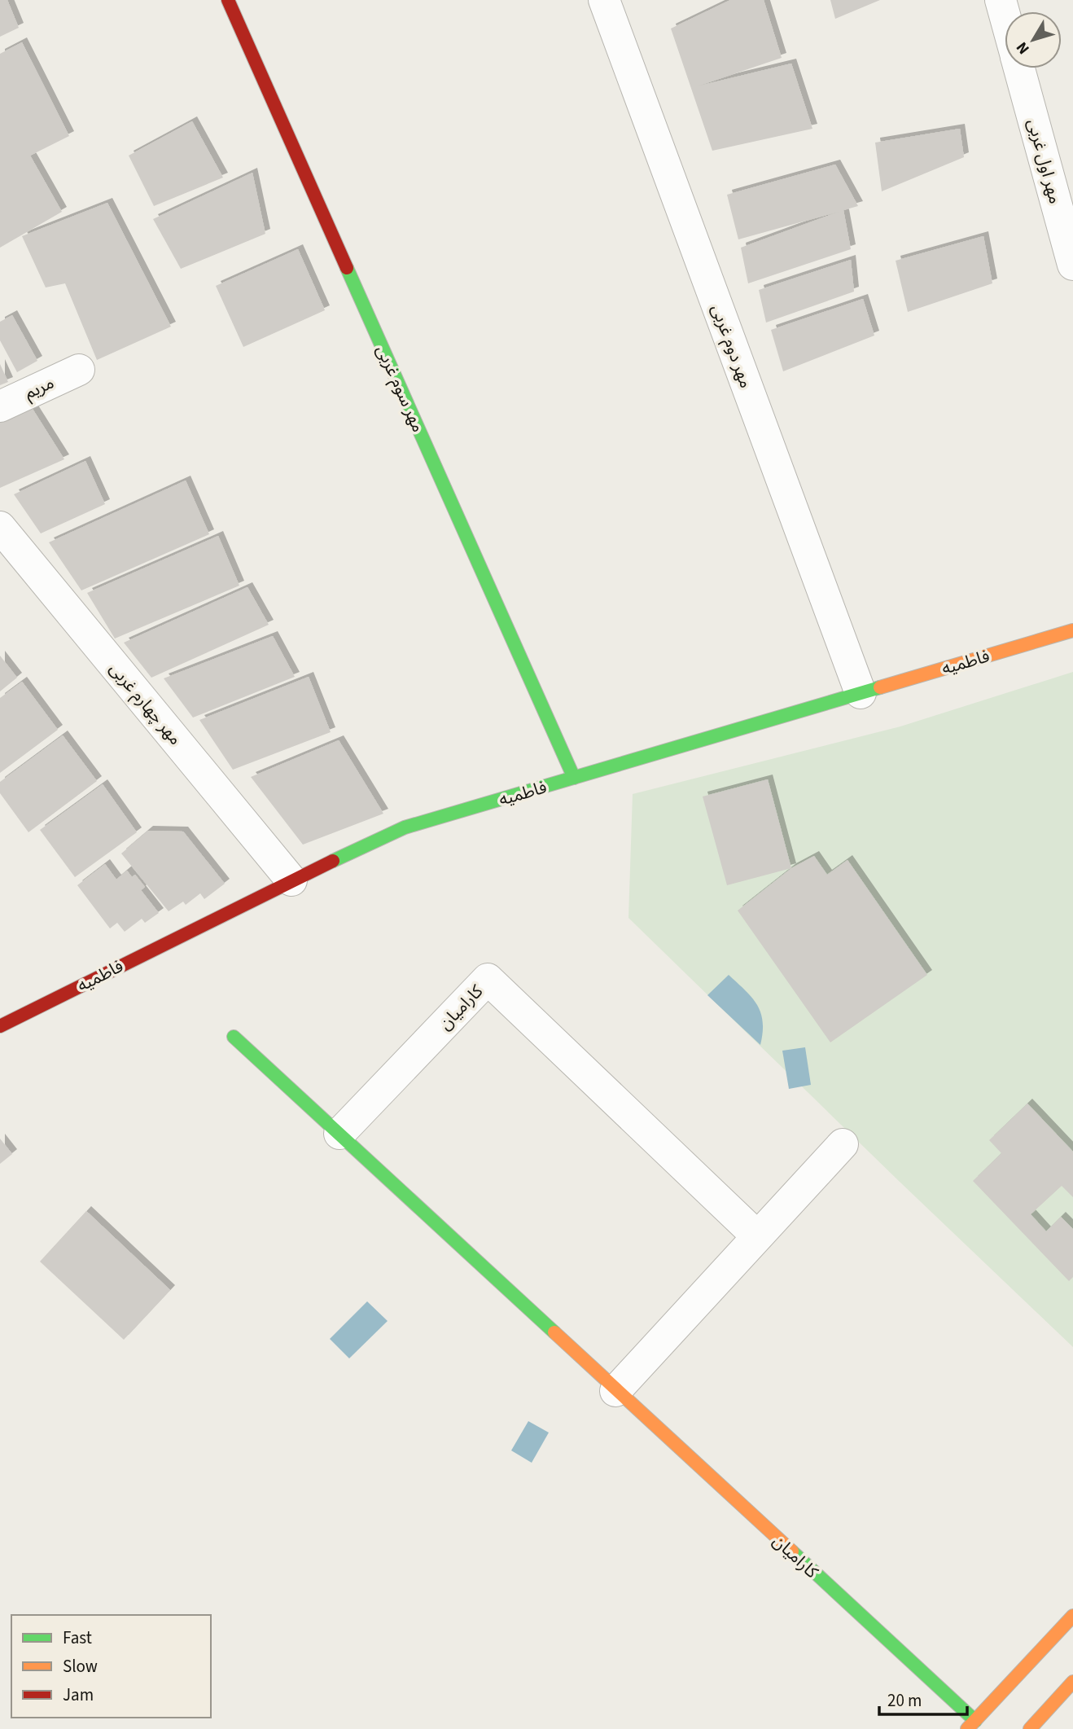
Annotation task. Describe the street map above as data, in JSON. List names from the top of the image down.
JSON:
{
  "streets": {
    "street": [
      "مهر اول غربی",
      "مهر دوم غربی",
      "مریم",
      "مهر سوم غربی",
      "فاطمیه",
      "مهر چهارم غربی",
      "کارامیان"
    ]
  },
  "crossings": [
    ["مهر دوم غربی", "فاطمیه"],
    ["مهر سوم غربی", "فاطمیه"],
    ["فاطمیه", "مهر چهارم غربی"]
  ],
  "legend": ["Fast", "Slow", "Jam"],
  "scale_bar": "20 m",
  "north": "bottom left"
}
